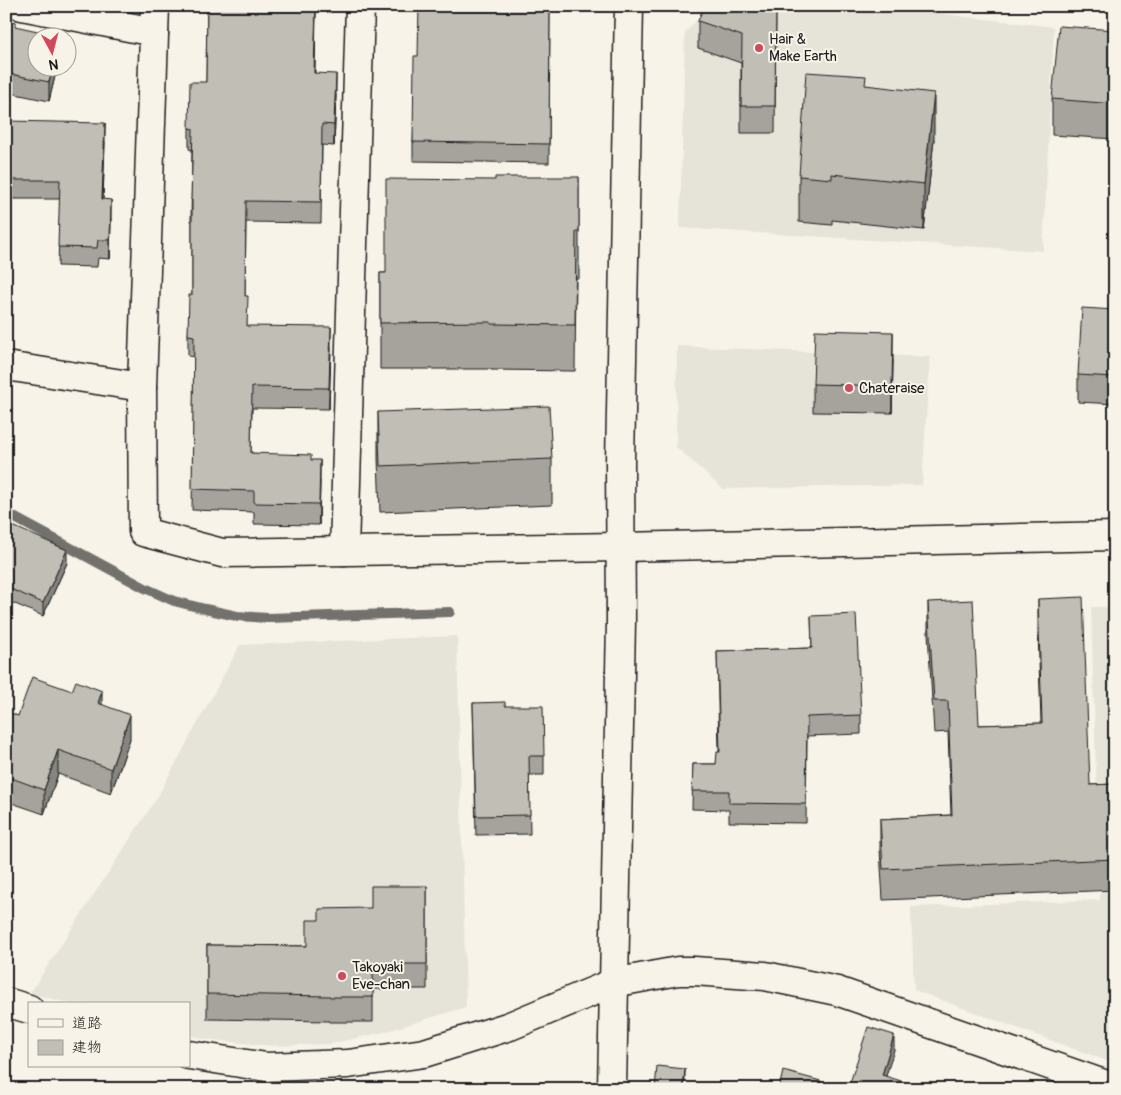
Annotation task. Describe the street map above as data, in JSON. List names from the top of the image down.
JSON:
{
  "places": ["Hair & Make Earth", "Chateraise", "Takoyaki Eve-chan"],
  "legend": ["道路", "建物"],
  "north": "bottom"
}
